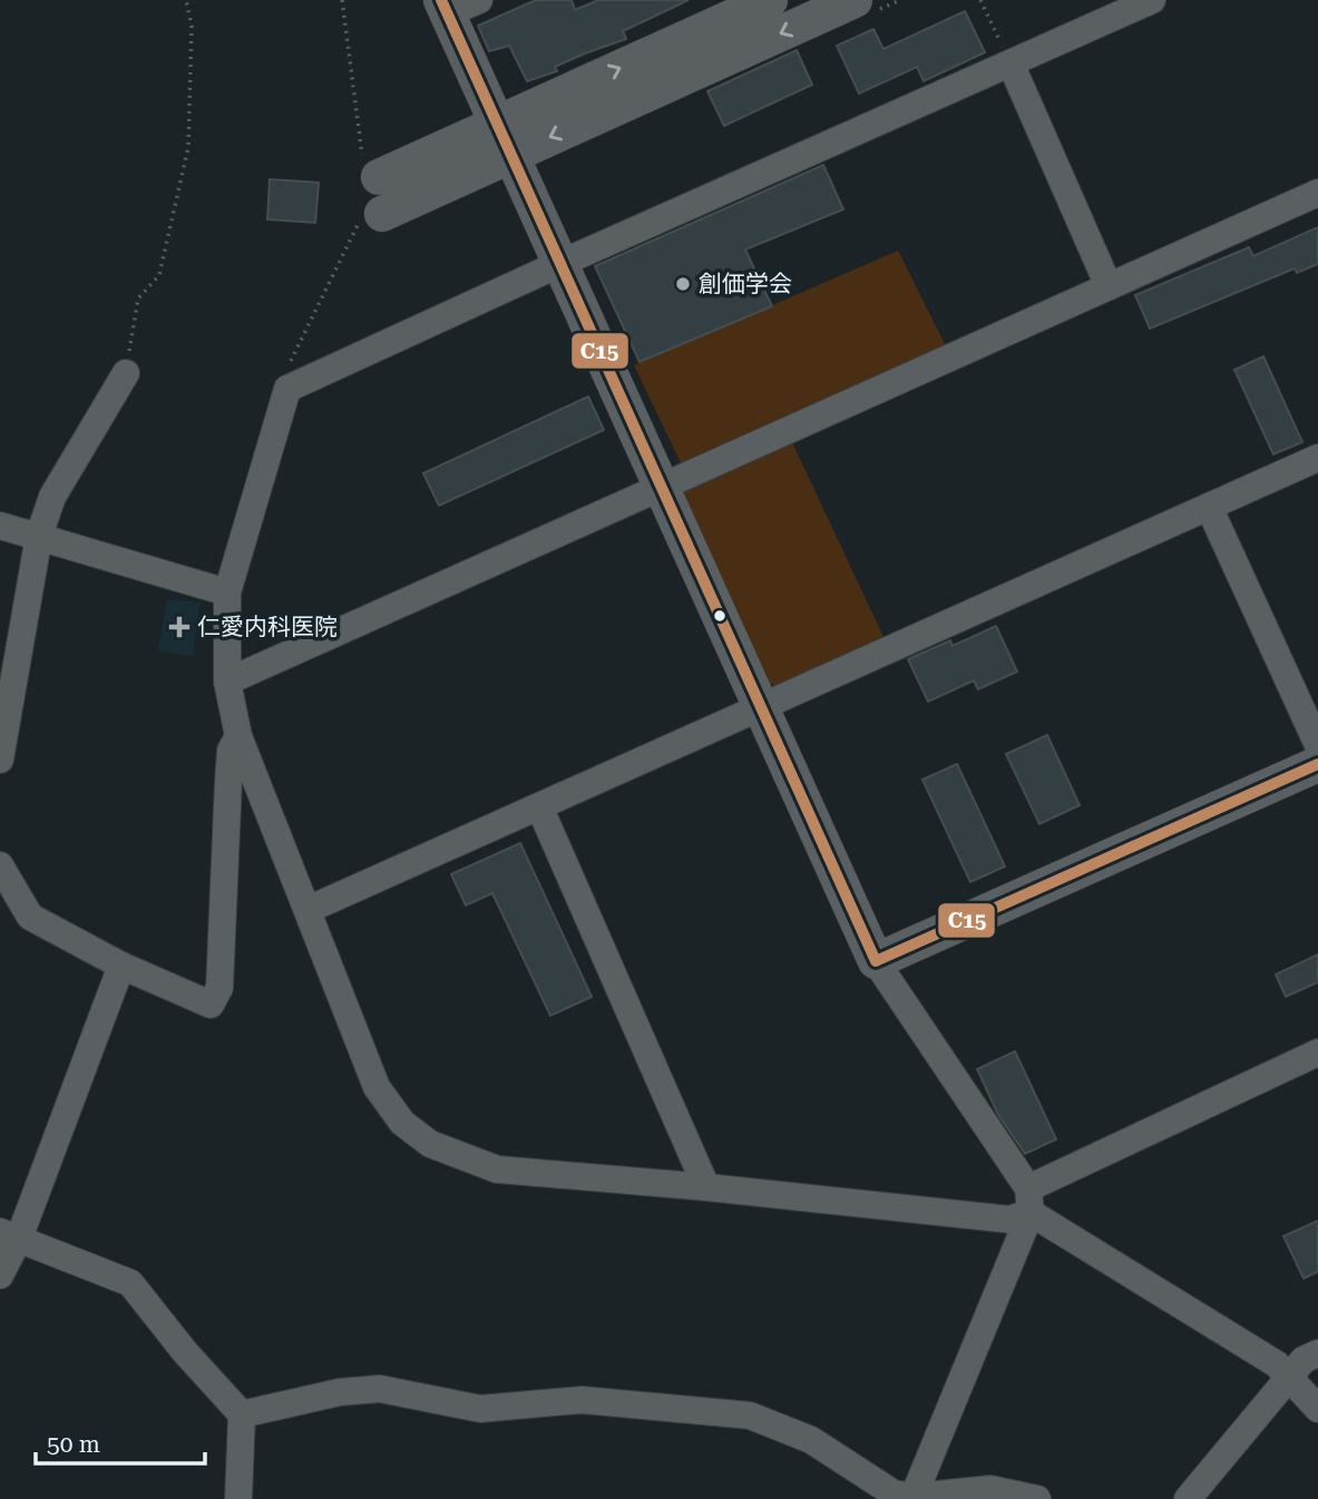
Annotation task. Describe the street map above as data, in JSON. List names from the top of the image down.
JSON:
{
  "places": {
    "other": ["創価学会"],
    "health": ["仁愛内科医院"]
  },
  "lines": ["transit line C15"],
  "scale_bar": "50 m"
}
